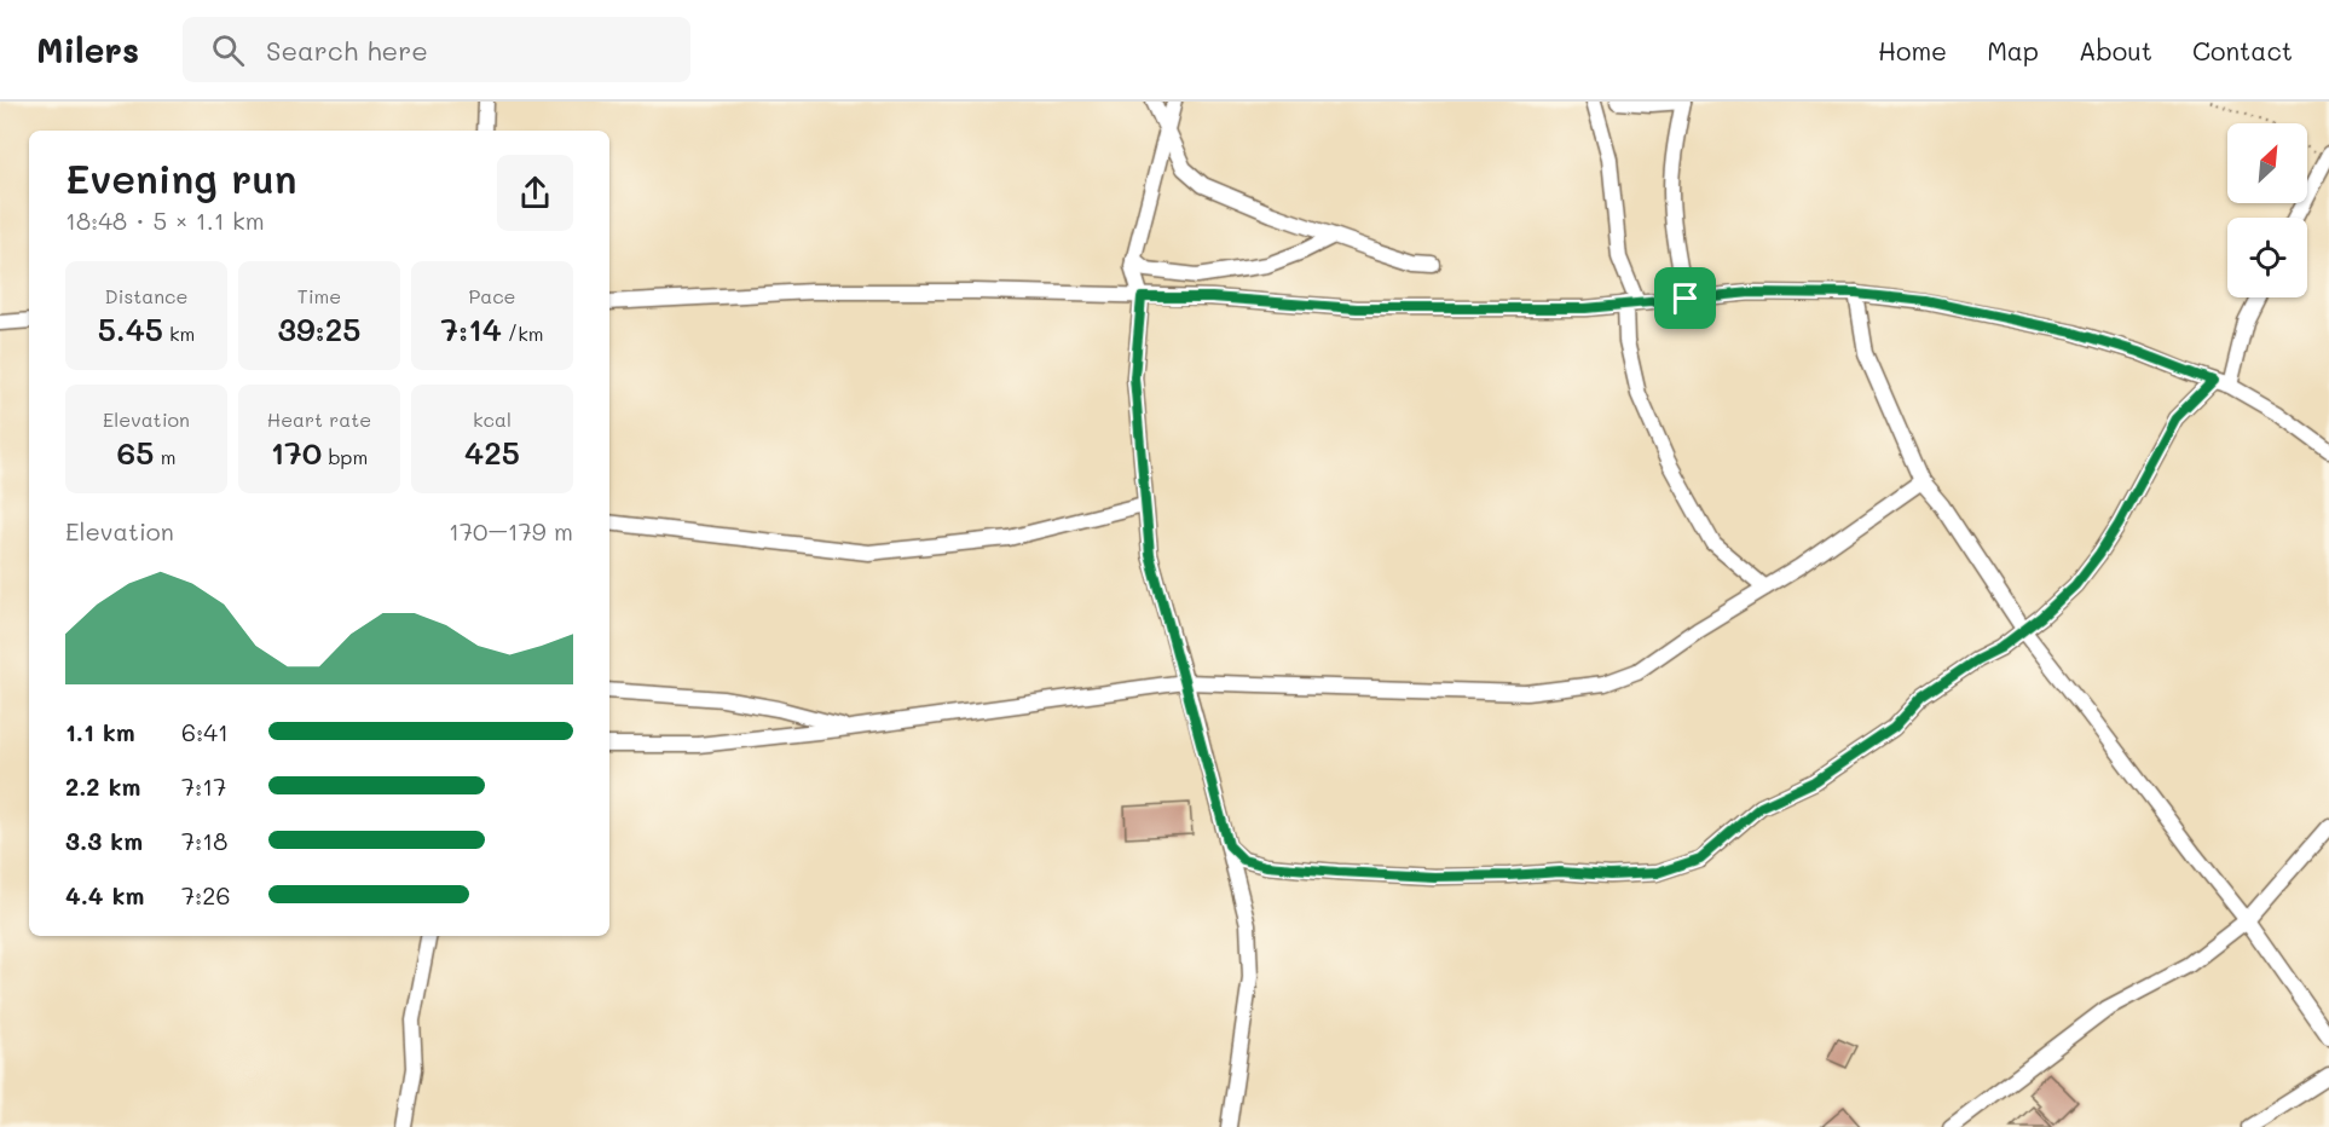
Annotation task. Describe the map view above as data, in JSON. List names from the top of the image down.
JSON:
{
  "north": "top right",
  "page": {
    "header": "Milers",
    "search": "Search here",
    "nav": [
      "Home",
      "Map",
      "About",
      "Contact"
    ],
    "heading": ["Evening run", "18:48 · 5 × 1.1 km"],
    "stats": [
      ["Distance", "5.45 km"],
      ["Time", "39:25"],
      ["Pace", "7:14 /km"],
      ["Elevation", "65 m"],
      ["Heart rate", "170 bpm"],
      ["kcal", "425"]
    ],
    "chart": ["Elevation", "170–179 m"],
    "list": [
      {
        "name": "1.1 km",
        "note": "6:41"
      },
      {
        "name": "2.2 km",
        "note": "7:17"
      },
      {
        "name": "3.3 km",
        "note": "7:18"
      },
      {
        "name": "4.4 km",
        "note": "7:26"
      }
    ]
  }
}
